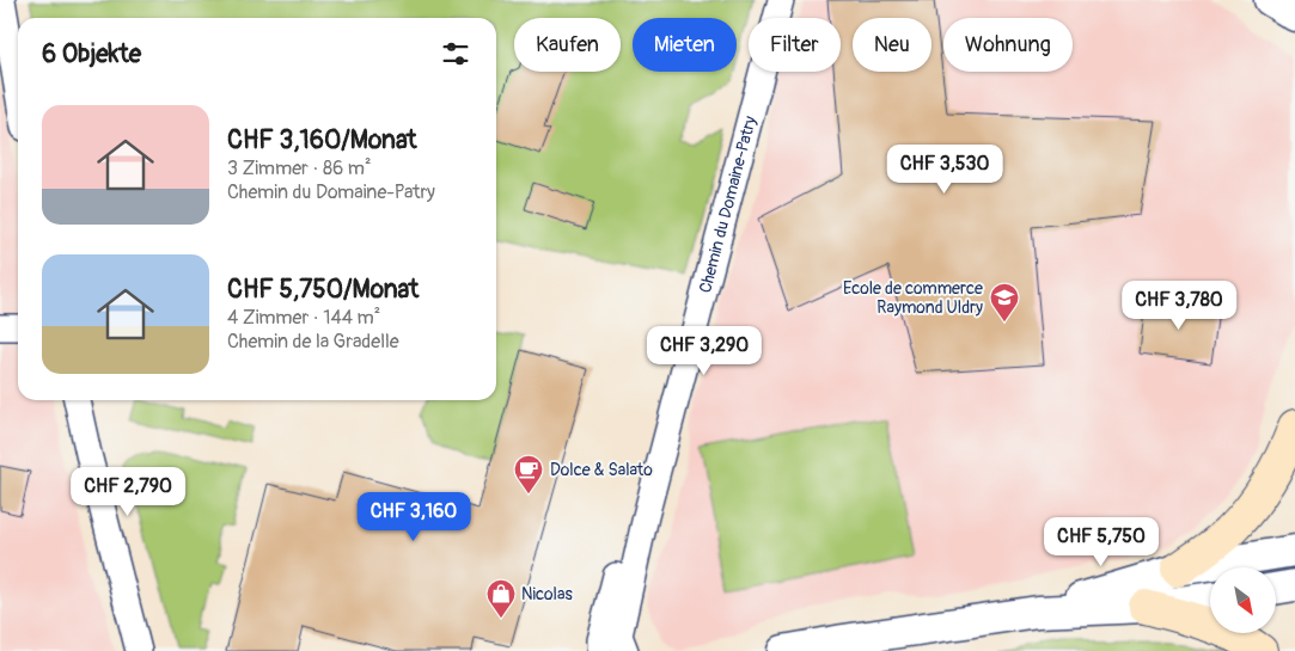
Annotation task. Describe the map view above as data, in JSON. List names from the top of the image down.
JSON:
{
  "streets": {
    "street": ["Chemin du Domaine-Patry"]
  },
  "places": {
    "school or university": ["Ecole de commerce Raymond Uldry"],
    "cafe": ["Dolce & Salato"],
    "shop": ["Nicolas"]
  },
  "north": "bottom right",
  "page": {
    "chip": [
      "Kaufen",
      "Mieten",
      "Filter",
      "Neu",
      "Wohnung"
    ],
    "heading": "6 Objekte",
    "list": [
      {
        "name": "CHF 3,160/Monat",
        "note": "3 Zimmer · 86 m² · Chemin du Domaine-Patry"
      },
      {
        "name": "CHF 5,750/Monat",
        "note": "4 Zimmer · 144 m² · Chemin de la Gradelle"
      }
    ],
    "price": [
      "CHF 3,530",
      "CHF 3,780",
      "CHF 3,290",
      "CHF 2,790",
      "CHF 3,160",
      "CHF 5,750"
    ]
  }
}
